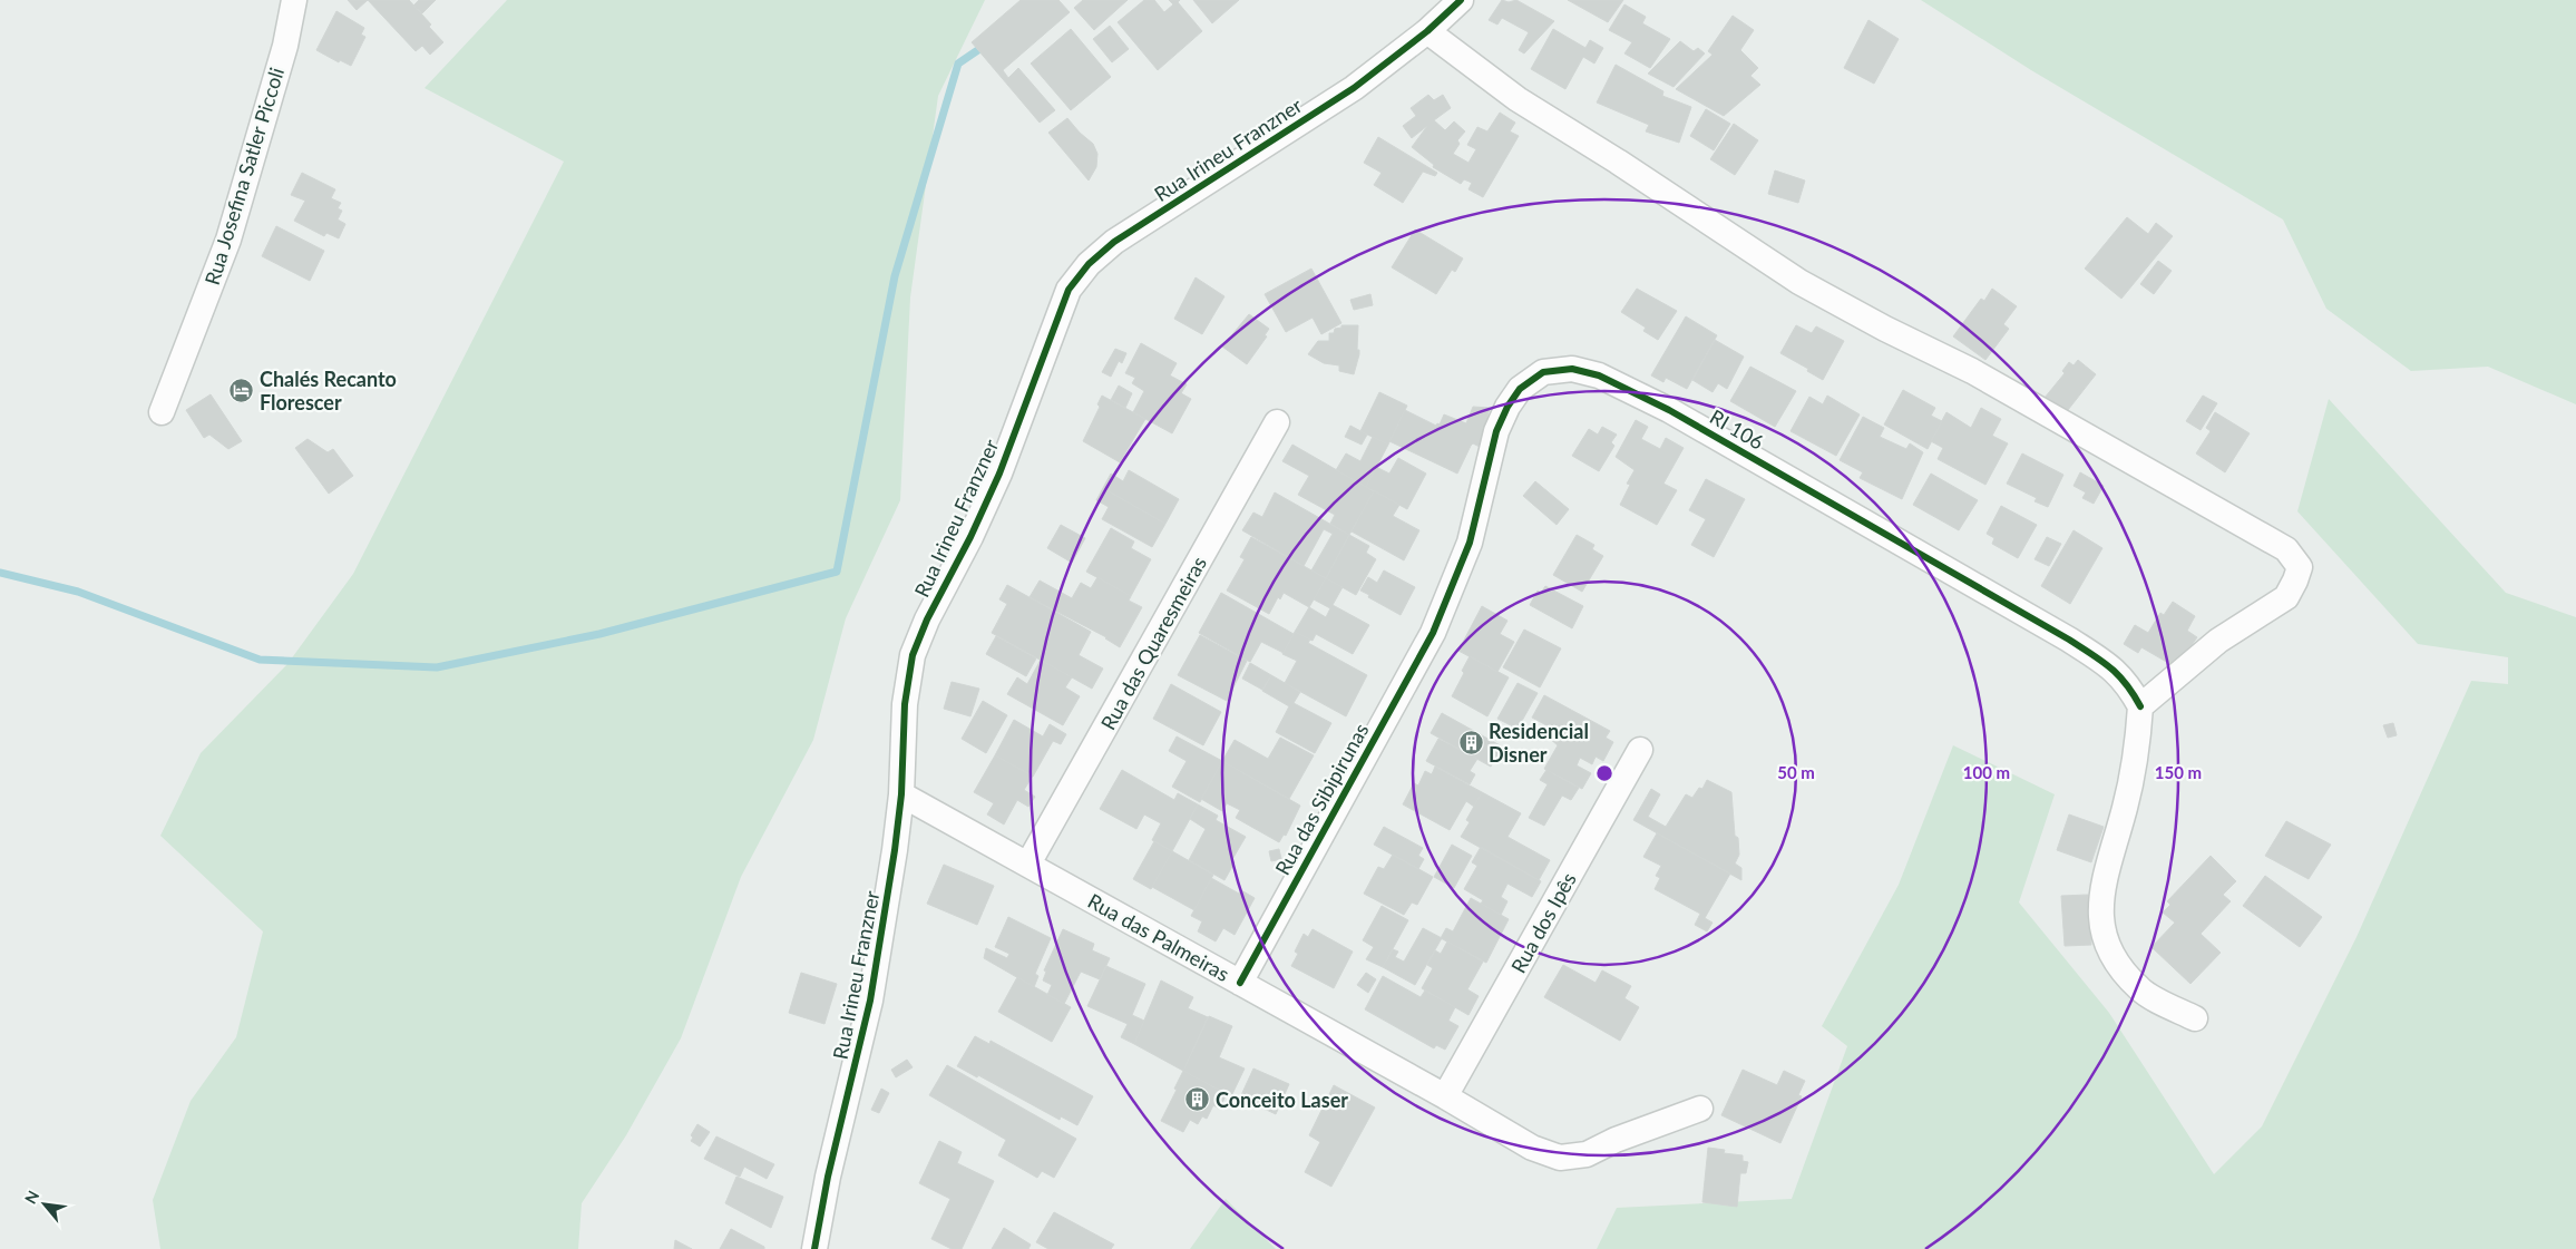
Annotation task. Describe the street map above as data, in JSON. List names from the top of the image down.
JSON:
{
  "streets": {
    "street": [
      "Rua Irineu Franzner",
      "Rua Josefina Satler Piccoli",
      "RI 106",
      "Rua das Quaresmeiras",
      "Rua das Sibipirunas",
      "Rua dos Ipês",
      "Rua das Palmeiras"
    ]
  },
  "crossings": [
    ["Rua Irineu Franzner", "Rua das Palmeiras"],
    ["RI 106", "Rua das Sibipirunas"],
    ["Rua das Quaresmeiras", "Rua das Palmeiras"],
    ["Rua das Sibipirunas", "Rua das Palmeiras"],
    ["Rua dos Ipês", "Rua das Palmeiras"]
  ],
  "places": {
    "hotel": ["Chalés Recanto Florescer"],
    "building": ["Residencial Disner", "Conceito Laser"]
  },
  "north": "top left",
  "rings": ["50 m", "100 m", "150 m"]
}
